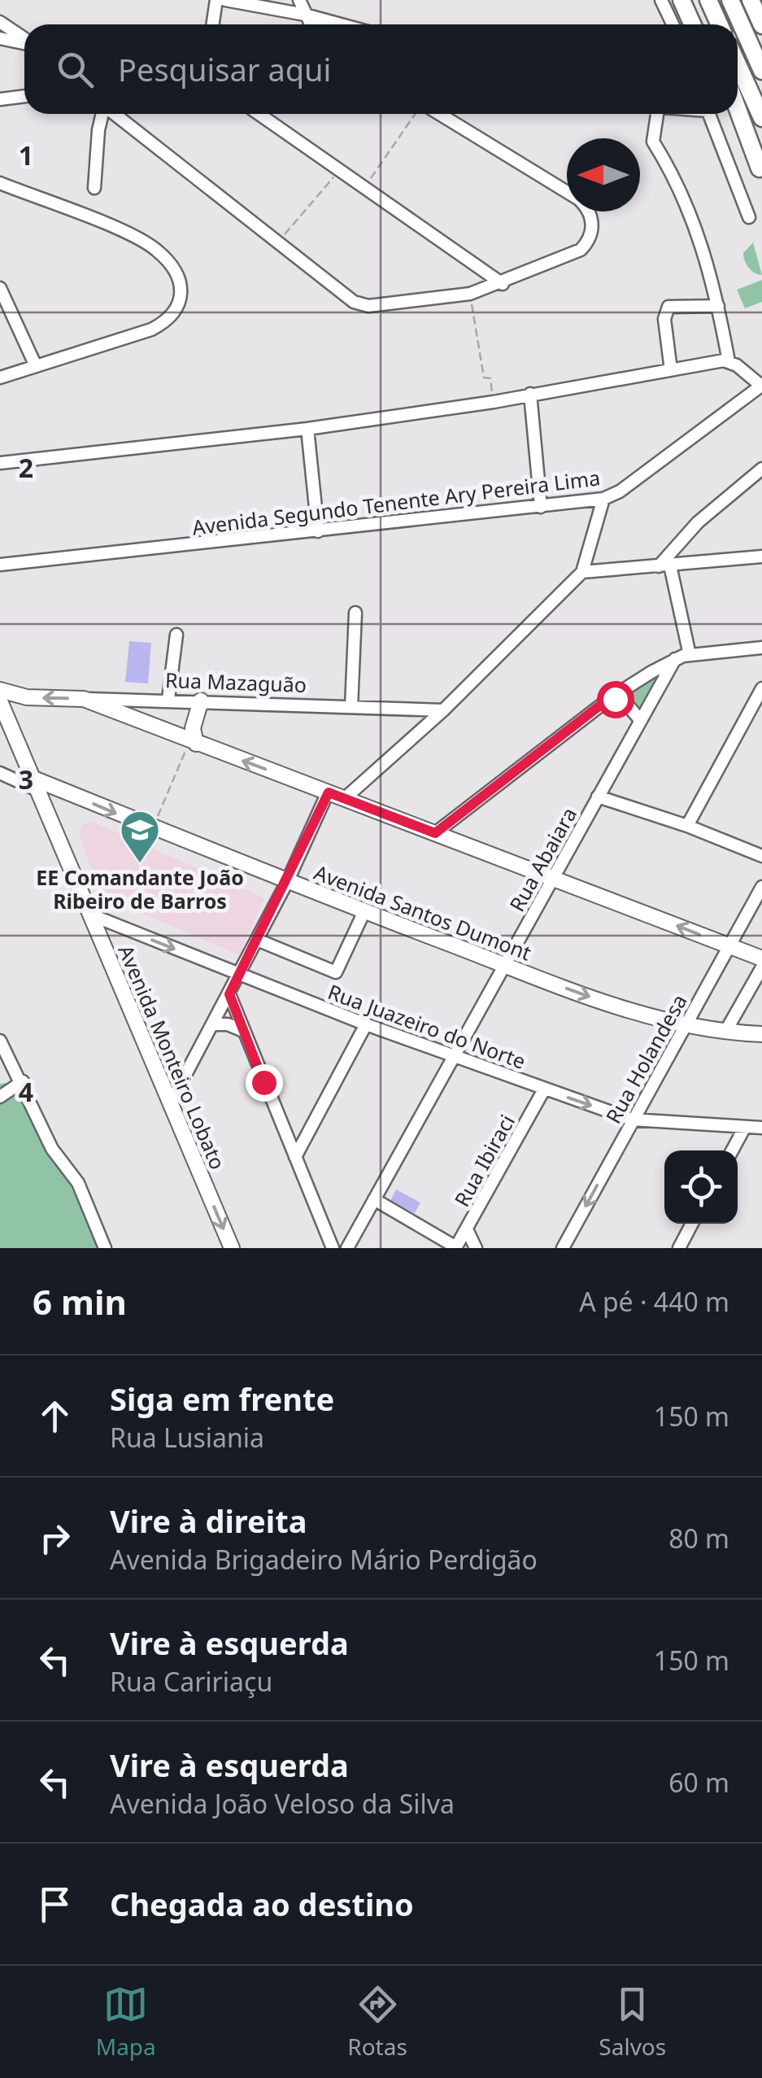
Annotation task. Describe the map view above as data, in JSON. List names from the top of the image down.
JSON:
{
  "streets": {
    "main road": ["Rua Mazaguão", "Avenida Santos Dumont", "Avenida Monteiro Lobato"],
    "street": [
      "Avenida Segundo Tenente Ary Pereira Lima",
      "Rua Abaiara",
      "Rua Juazeiro do Norte",
      "Rua Holandesa",
      "Rua Ibiraci"
    ]
  },
  "crossings": [
    ["Rua Abaiara", "Avenida Santos Dumont"],
    ["Rua Abaiara", "Rua Juazeiro do Norte"],
    ["Avenida Santos Dumont", "Avenida Monteiro Lobato"],
    ["Avenida Santos Dumont", "Rua Holandesa"],
    ["Rua Juazeiro do Norte", "Avenida Monteiro Lobato"],
    ["Rua Juazeiro do Norte", "Rua Holandesa"],
    ["Rua Juazeiro do Norte", "Rua Ibiraci"]
  ],
  "one_way": ["Rua Juazeiro do Norte", "Rua Holandesa"],
  "places": {
    "school or university": ["EE Comandante João Ribeiro de Barros"]
  },
  "north": "left",
  "page": {
    "search": "Pesquisar aqui",
    "heading": ["6 min", "A pé · 440 m"],
    "list": [
      ["Siga em frente", "Rua Lusiania", "150 m"],
      ["Vire à direita", "Avenida Brigadeiro Mário Perdigão", "80 m"],
      ["Vire à esquerda", "Rua Caririaçu", "150 m"],
      ["Vire à esquerda", "Avenida João Veloso da Silva", "60 m"],
      "Chegada ao destino"
    ],
    "nav": ["Mapa", "Rotas", "Salvos"]
  },
  "grid": {
    "rows": [
      "1",
      "2",
      "3",
      "4"
    ]
  }
}
